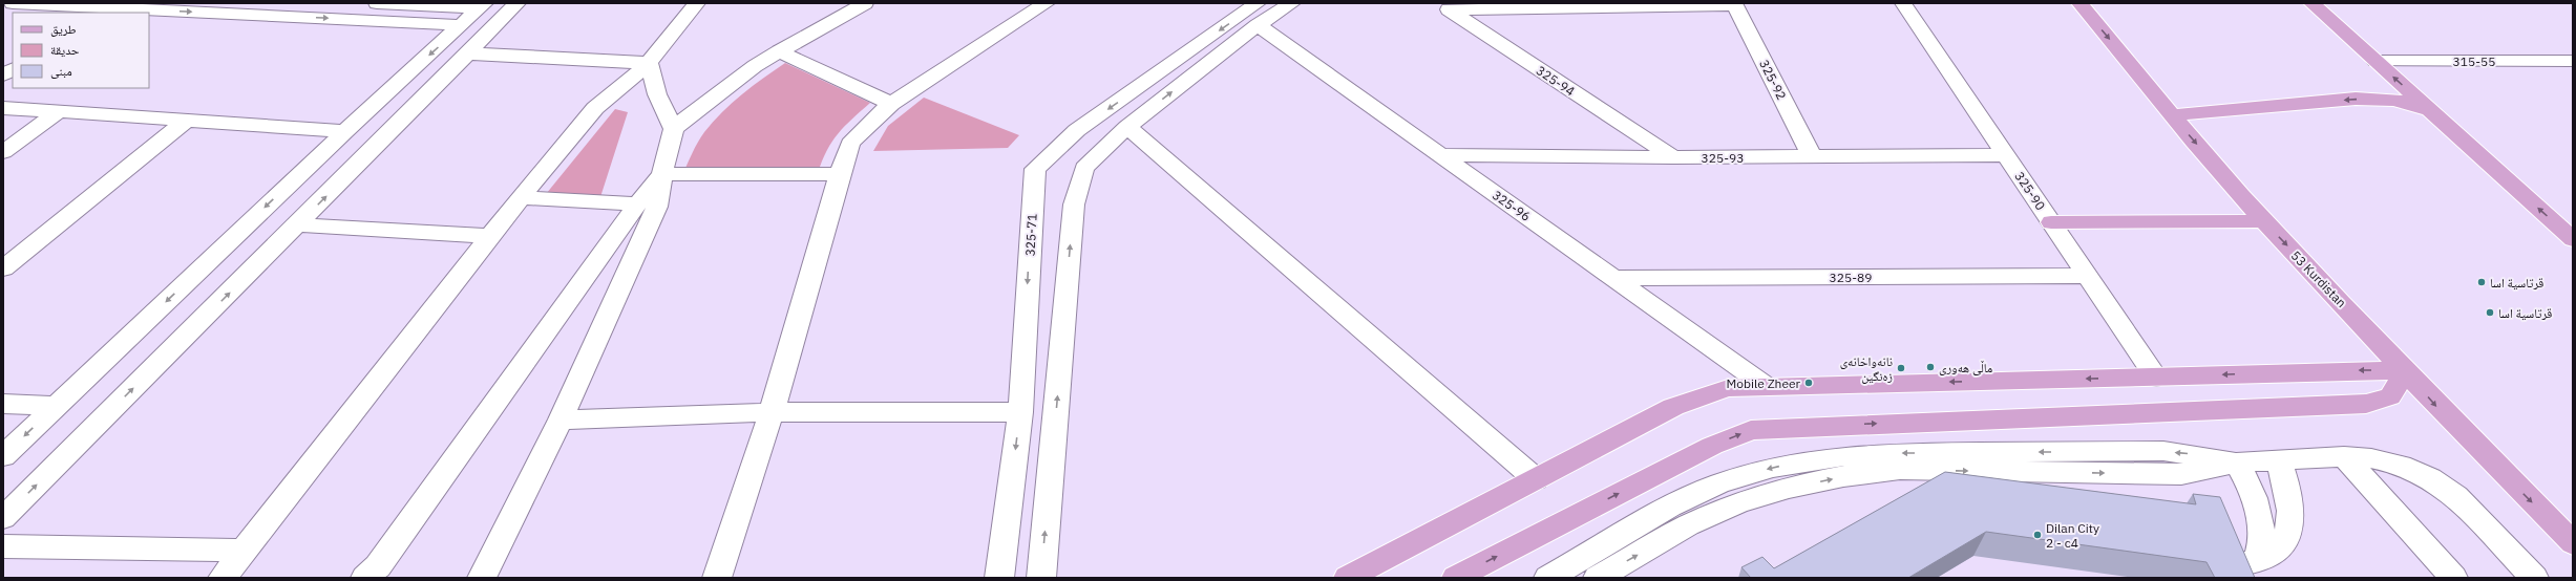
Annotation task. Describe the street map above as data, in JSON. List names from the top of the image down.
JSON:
{
  "streets": {
    "main road": ["53 Kurdistan"],
    "street": [
      "315-55",
      "325-92",
      "325-94",
      "325-93",
      "325-90",
      "325-96",
      "325-71",
      "325-89"
    ]
  },
  "crossings": [
    ["325-92", "325-93"],
    ["325-94", "325-93"],
    ["325-93", "325-90"],
    ["325-93", "325-96"],
    ["325-90", "325-89"],
    ["325-96", "325-89"]
  ],
  "places": [
    "قرتاسية اسا",
    "قرتاسیة اسا",
    "ماڵی هەوری",
    "نانەواخانەی زەنگین",
    "Mobile Zheer",
    "Dilan City 2 - c4"
  ],
  "legend": ["طريق", "حديقة", "مبنى"]
}
